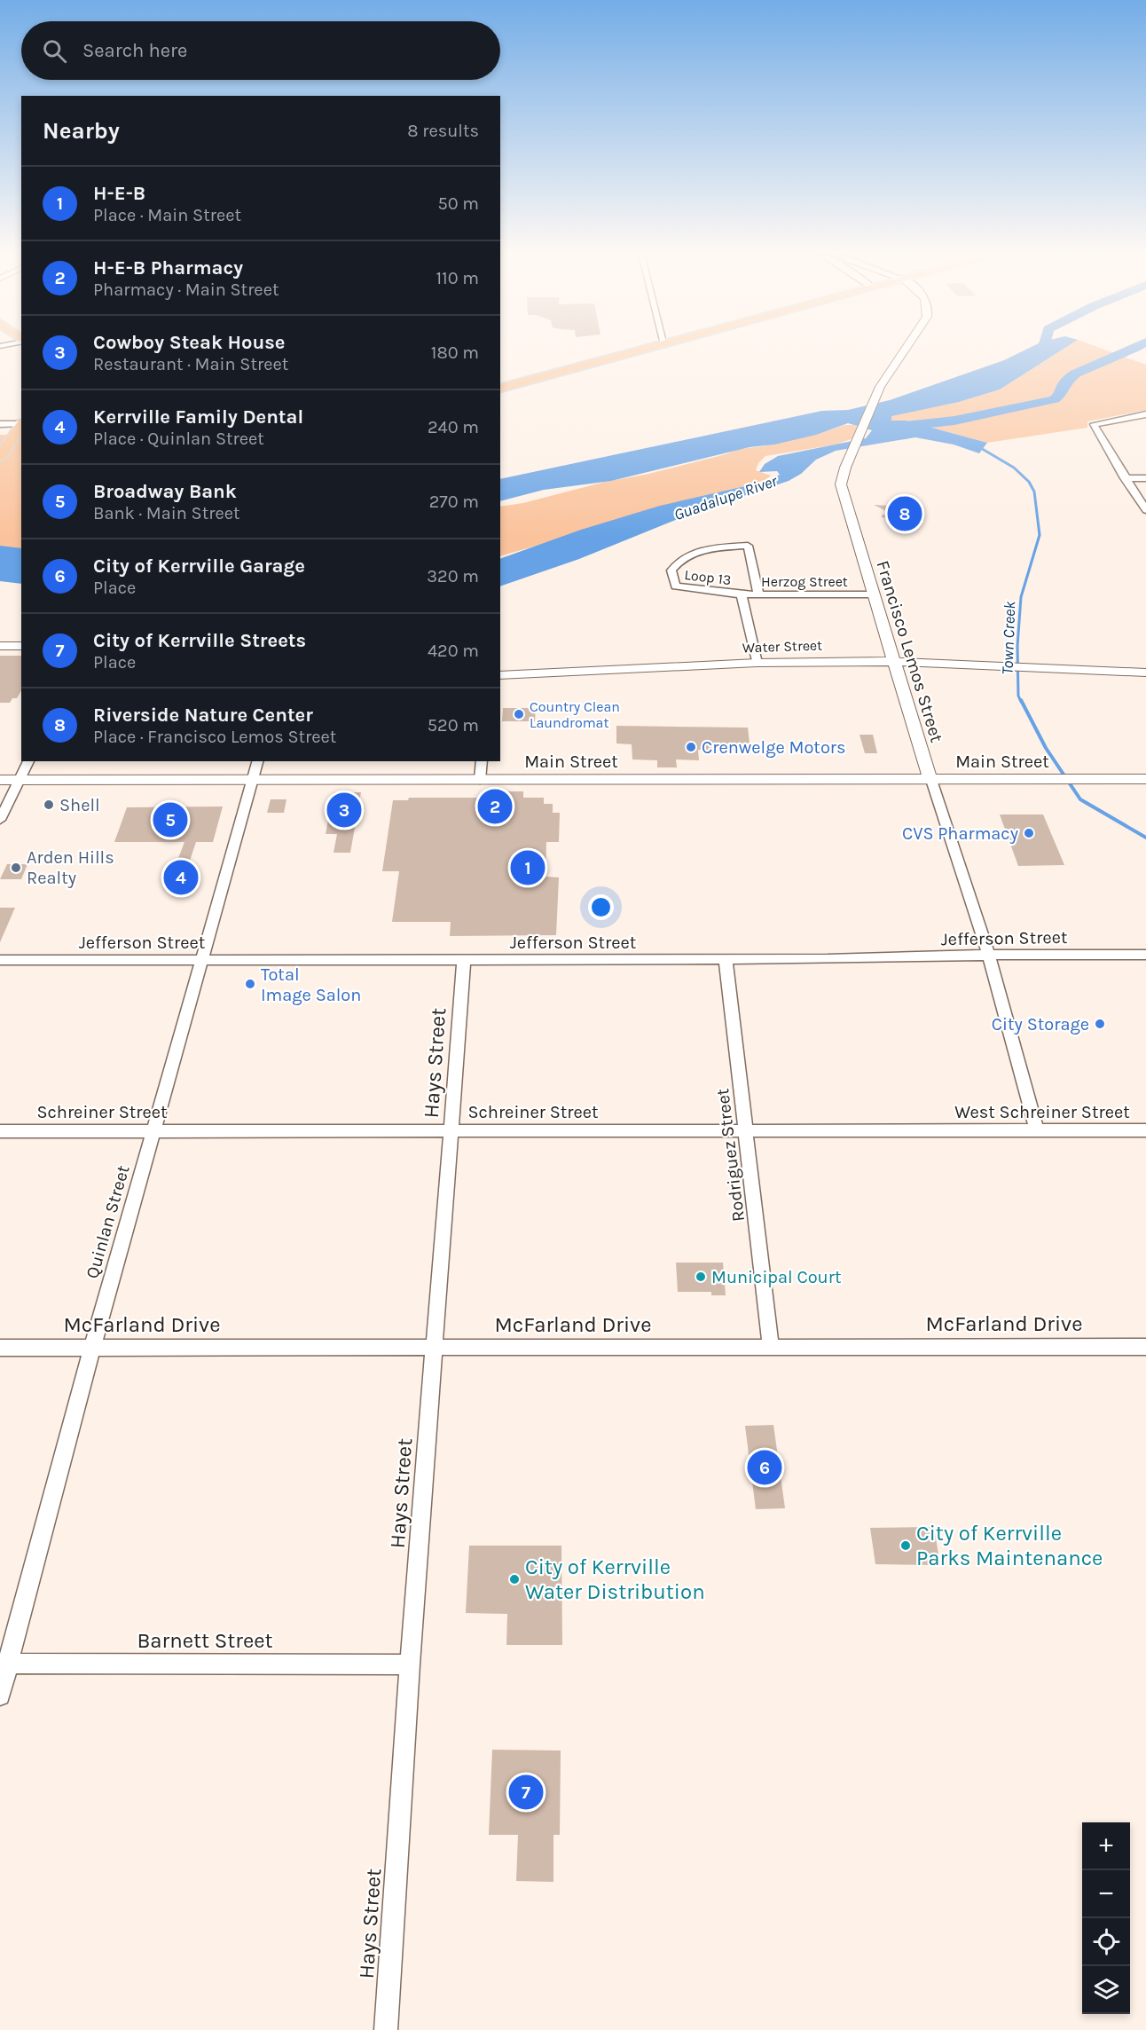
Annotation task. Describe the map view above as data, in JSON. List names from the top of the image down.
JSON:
{
  "streets": {
    "street": [
      "Loop 13",
      "Herzog Street",
      "Water Street",
      "Francisco Lemos Street",
      "Main Street",
      "Jefferson Street",
      "Hays Street",
      "Schreiner Street",
      "West Schreiner Street",
      "Rodriguez Street",
      "Quinlan Street",
      "McFarland Drive",
      "Barnett Street"
    ]
  },
  "crossings": [
    ["Loop 13", "Herzog Street"],
    ["Herzog Street", "Water Street"],
    ["Herzog Street", "Francisco Lemos Street"],
    ["Water Street", "Francisco Lemos Street"],
    ["Francisco Lemos Street", "Main Street"],
    ["Francisco Lemos Street", "Jefferson Street"],
    ["Francisco Lemos Street", "West Schreiner Street"],
    ["Main Street", "Quinlan Street"],
    ["Jefferson Street", "Hays Street"],
    ["Jefferson Street", "Rodriguez Street"],
    ["Jefferson Street", "Quinlan Street"],
    ["Hays Street", "Schreiner Street"],
    ["Hays Street", "McFarland Drive"],
    ["Hays Street", "Barnett Street"],
    ["Schreiner Street", "West Schreiner Street"],
    ["Schreiner Street", "Rodriguez Street"],
    ["Schreiner Street", "Quinlan Street"],
    ["Rodriguez Street", "McFarland Drive"],
    ["Quinlan Street", "McFarland Drive"],
    ["Quinlan Street", "Barnett Street"]
  ],
  "water": ["Guadalupe River", "Town Creek"],
  "places": [
    "Country Clean Laundromat",
    "Crenwelge Motors",
    "Shell",
    "CVS Pharmacy",
    "Arden Hills Realty",
    "Total Image Salon",
    "City Storage",
    "Municipal Court",
    "City of Kerrville Parks Maintenance",
    "City of Kerrville Water Distribution"
  ],
  "page": {
    "search": "Search here",
    "heading": ["Nearby", "8 results"],
    "list": [
      {
        "mark": "1",
        "name": "H-E-B",
        "note": "Place · Main Street",
        "value": "50 m"
      },
      {
        "mark": "2",
        "name": "H-E-B Pharmacy",
        "note": "Pharmacy · Main Street",
        "value": "110 m"
      },
      {
        "mark": "3",
        "name": "Cowboy Steak House",
        "note": "Restaurant · Main Street",
        "value": "180 m"
      },
      {
        "mark": "4",
        "name": "Kerrville Family Dental",
        "note": "Place · Quinlan Street",
        "value": "240 m"
      },
      {
        "mark": "5",
        "name": "Broadway Bank",
        "note": "Bank · Main Street",
        "value": "270 m"
      },
      {
        "mark": "6",
        "name": "City of Kerrville Garage",
        "note": "Place",
        "value": "320 m"
      },
      {
        "mark": "7",
        "name": "City of Kerrville Streets",
        "note": "Place",
        "value": "420 m"
      },
      {
        "mark": "8",
        "name": "Riverside Nature Center",
        "note": "Place · Francisco Lemos Street",
        "value": "520 m"
      }
    ],
    "pins": [
      "8",
      "2",
      "3",
      "5",
      "1",
      "4",
      "6",
      "7"
    ],
    "map_buttons": ["+", "−"]
  }
}
